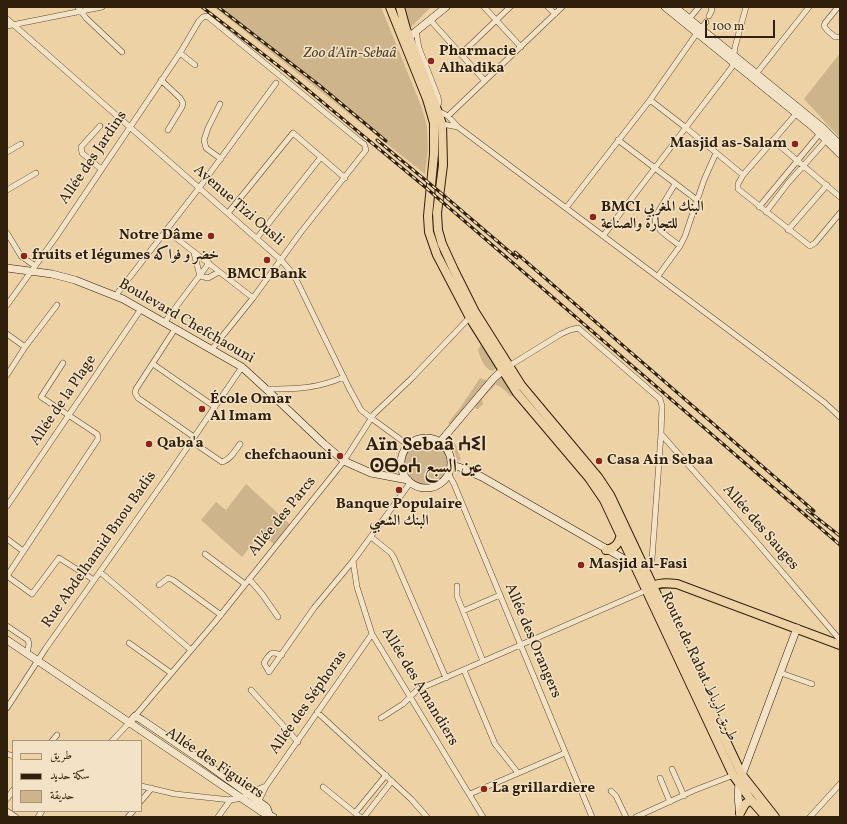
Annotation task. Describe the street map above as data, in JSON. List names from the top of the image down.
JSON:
{
  "streets": {
    "main road": ["Route de Rabat طريق الرباط"],
    "street": [
      "Allée des Jardins",
      "Avenue Tizi Ousli",
      "Boulevard Chefchaouni",
      "Allée de la Plage",
      "Allée des Parcs",
      "Allée des Sauges",
      "Rue Abdelhamid Bnou Badis",
      "Allée des Orangers",
      "Allée des Amandiers",
      "Allée des Séphoras",
      "Allée des Figuiers"
    ]
  },
  "crossings": [
    ["Allée des Jardins", "Avenue Tizi Ousli"],
    ["Allée des Jardins", "Boulevard Chefchaouni"],
    ["Avenue Tizi Ousli", "Boulevard Chefchaouni"],
    ["Avenue Tizi Ousli", "Allée des Parcs"],
    ["Avenue Tizi Ousli", "Allée des Orangers"],
    ["Boulevard Chefchaouni", "Allée de la Plage"],
    ["Boulevard Chefchaouni", "Allée des Parcs"],
    ["Boulevard Chefchaouni", "Rue Abdelhamid Bnou Badis"],
    ["Boulevard Chefchaouni", "Allée des Orangers"],
    ["Allée des Parcs", "Route de Rabat طريق الرباط"],
    ["Allée des Parcs", "Allée des Figuiers"],
    ["Rue Abdelhamid Bnou Badis", "Allée des Figuiers"],
    ["Allée des Amandiers", "Allée des Séphoras"],
    ["Allée des Séphoras", "Allée des Figuiers"]
  ],
  "districts": ["Aïn Sebaâ ⵄⵉⵏ ⵙⴱⴰⵄ عين السبع"],
  "parks": ["Zoo d'Aïn-Sebaâ"],
  "places": [
    "Pharmacie Alhadika",
    "Masjid as-Salam",
    "BMCI البنك المغربي للتجارة والصناعة",
    "Notre Dâme",
    "fruits et légumes خضر و فواكه",
    "BMCI Bank",
    "École Omar Al Imam",
    "Qaba'a",
    "chefchaouni",
    "Casa Ain Sebaa",
    "Banque Populaire البنك الشعبي",
    "Masjid al-Fasi",
    "La grillardiere"
  ],
  "legend": ["طريق", "سكة حديد", "حديقة"],
  "scale_bar": "100 m"
}
